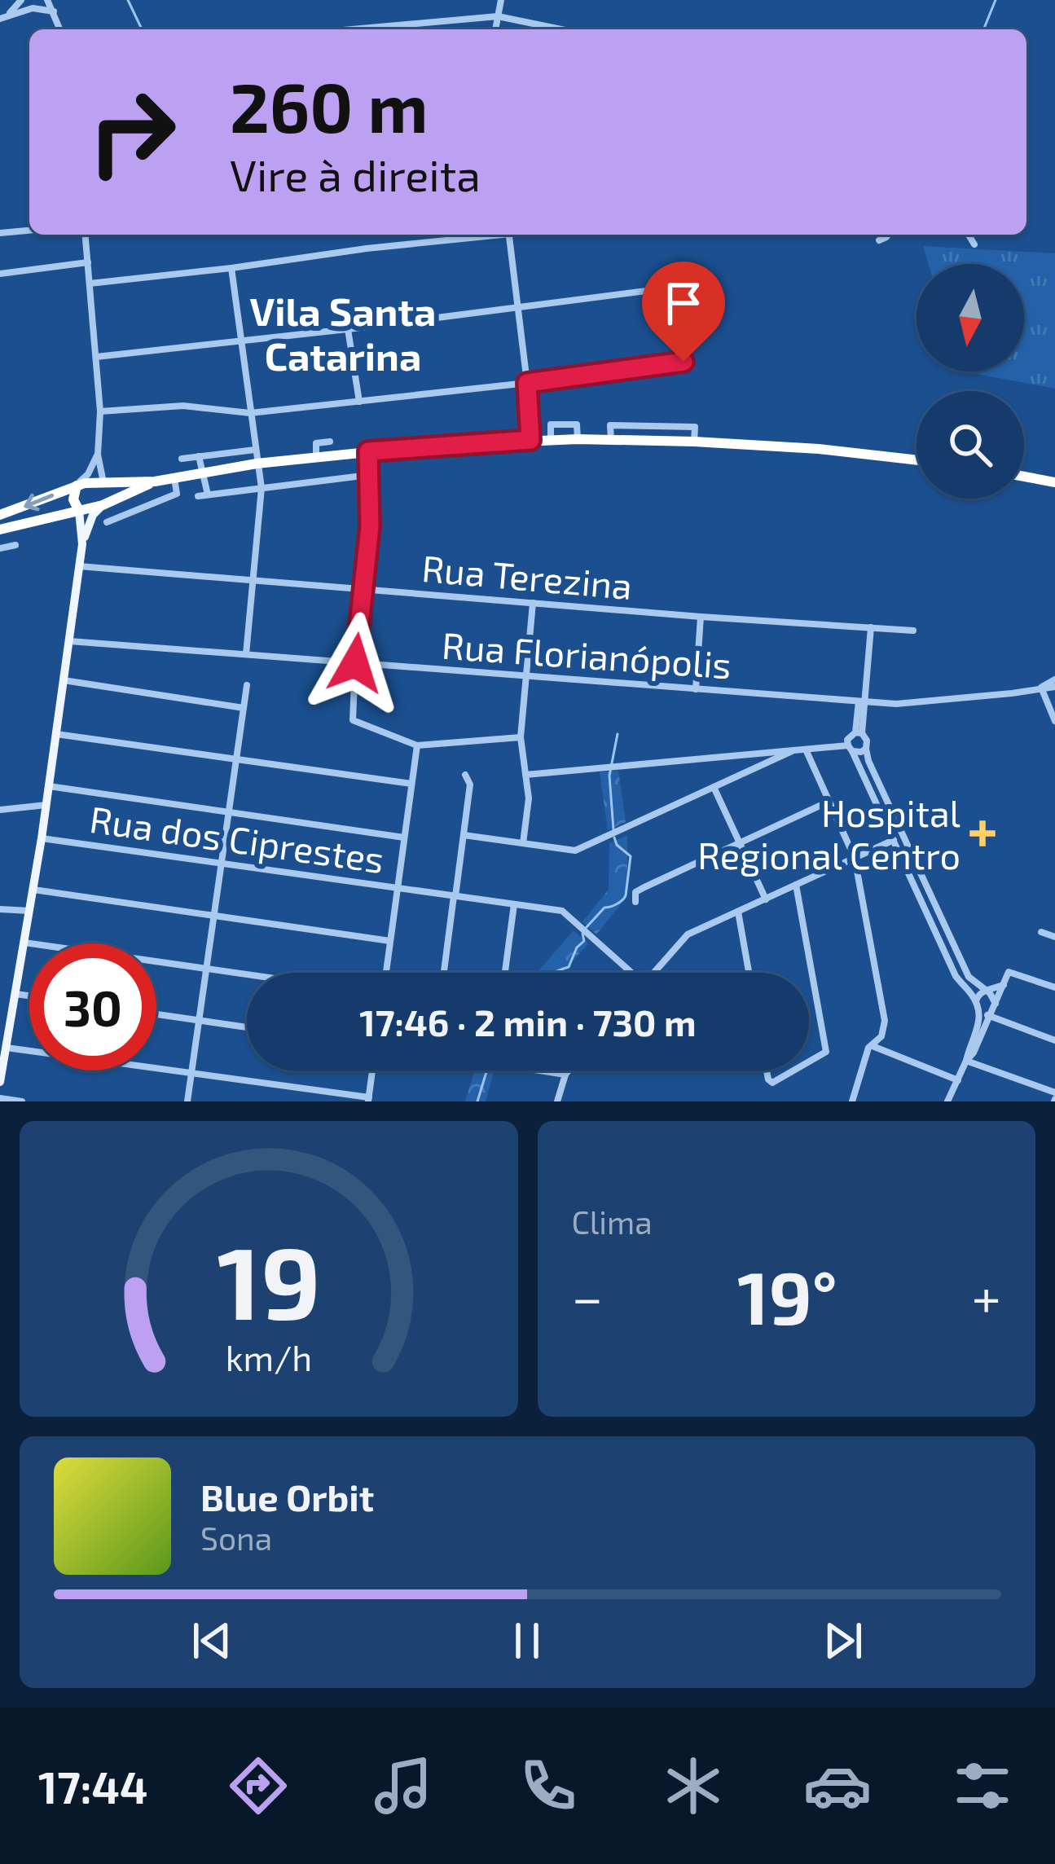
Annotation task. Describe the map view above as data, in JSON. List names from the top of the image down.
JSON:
{
  "streets": {
    "street": ["Rua Terezina", "Rua Florianópolis", "Rua dos Ciprestes"]
  },
  "districts": ["Vila Santa Catarina"],
  "places": {
    "health": ["Hospital Regional Centro"]
  },
  "north": "bottom",
  "page": {
    "turn": ["260 m", "Vire à direita"],
    "limit": "30",
    "trip": "17:46 · 2 min · 730 m",
    "tile": "Clima",
    "heat": ["−", "19°", "+"],
    "song": ["Blue Orbit", "Sona"],
    "tabs": "17:44",
    "gauge": ["19", "km/h"]
  }
}
